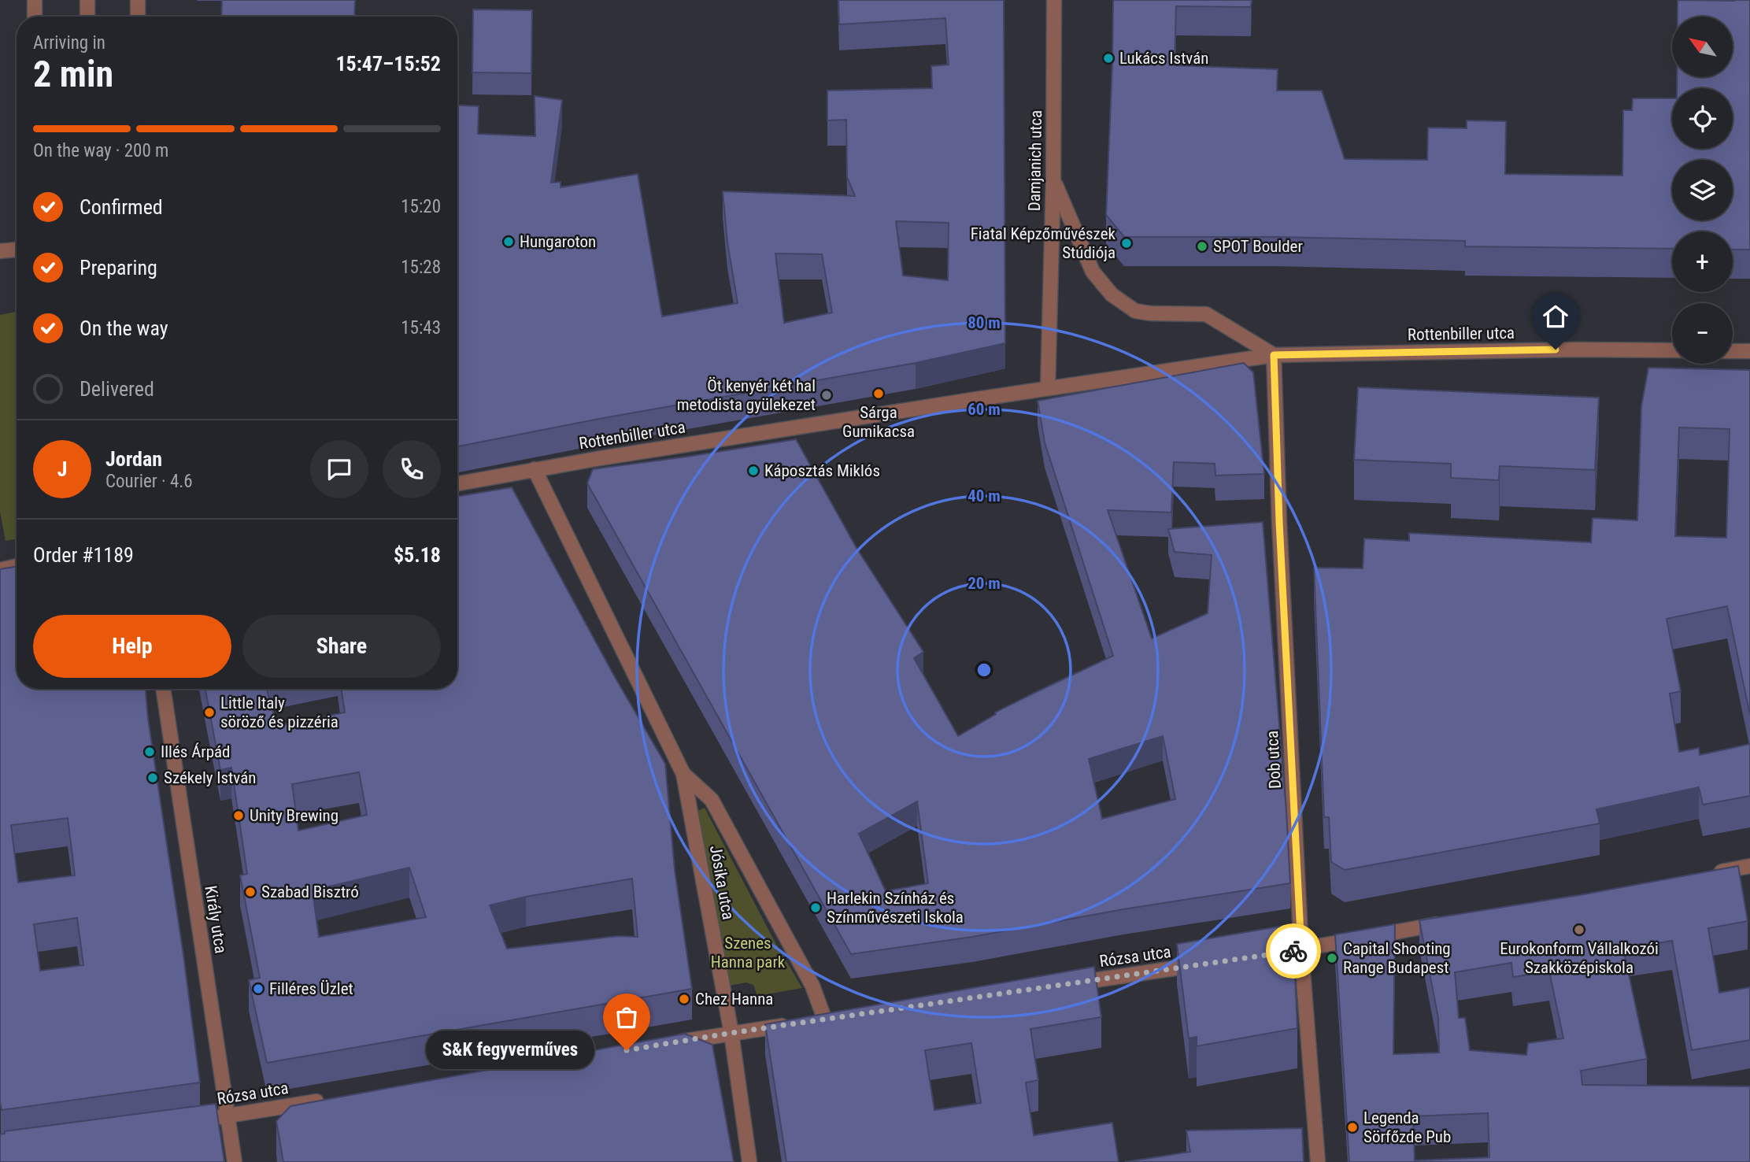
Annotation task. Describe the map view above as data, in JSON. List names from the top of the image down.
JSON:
{
  "streets": {
    "street": [
      "Damjanich utca",
      "Rottenbiller utca",
      "Dob utca",
      "Jósika utca",
      "Király utca",
      "Rózsa utca"
    ]
  },
  "crossings": [
    ["Damjanich utca", "Rottenbiller utca"],
    ["Rottenbiller utca", "Dob utca"],
    ["Rottenbiller utca", "Jósika utca"],
    ["Király utca", "Rózsa utca"]
  ],
  "parks": ["Szenes Hanna park"],
  "places": [
    "Lukács István",
    "Hungaroton",
    "Fiatal Képzőművészek Stúdiója",
    "SPOT Boulder",
    "Sárga Gumikacsa",
    "Öt kenyér két hal metodista gyülekezet",
    "Káposztás Miklós",
    "Little Italy söröző és pizzéria",
    "Illés Árpád",
    "Székely István",
    "Unity Brewing",
    "Szabad Bisztró",
    "Harlekin Színház és Színművészeti Iskola",
    "Eurokonform Vállalkozói Szakközépiskola",
    "Capital Shooting Range Budapest",
    "Filléres Üzlet",
    "Chez Hanna",
    "S&K fegyverműves",
    "Legenda Sörfőzde Pub"
  ],
  "north": "top left",
  "page": {
    "map_buttons": ["+", "−"],
    "heading": ["2 min", "Arriving in", "15:47–15:52"],
    "panel": [
      "Jordan",
      "Courier · 4.6",
      "Order #1189",
      "$5.18"
    ],
    "bar": "On the way · 200 m",
    "list": [
      ["Confirmed", "15:20"],
      ["Preparing", "15:28"],
      ["On the way", "15:43"],
      "Delivered"
    ],
    "round": "J",
    "buttons": ["Help", "Share"],
    "bubble": "S&K fegyverműves"
  },
  "rings": [
    "80 m",
    "60 m",
    "40 m",
    "20 m"
  ]
}
